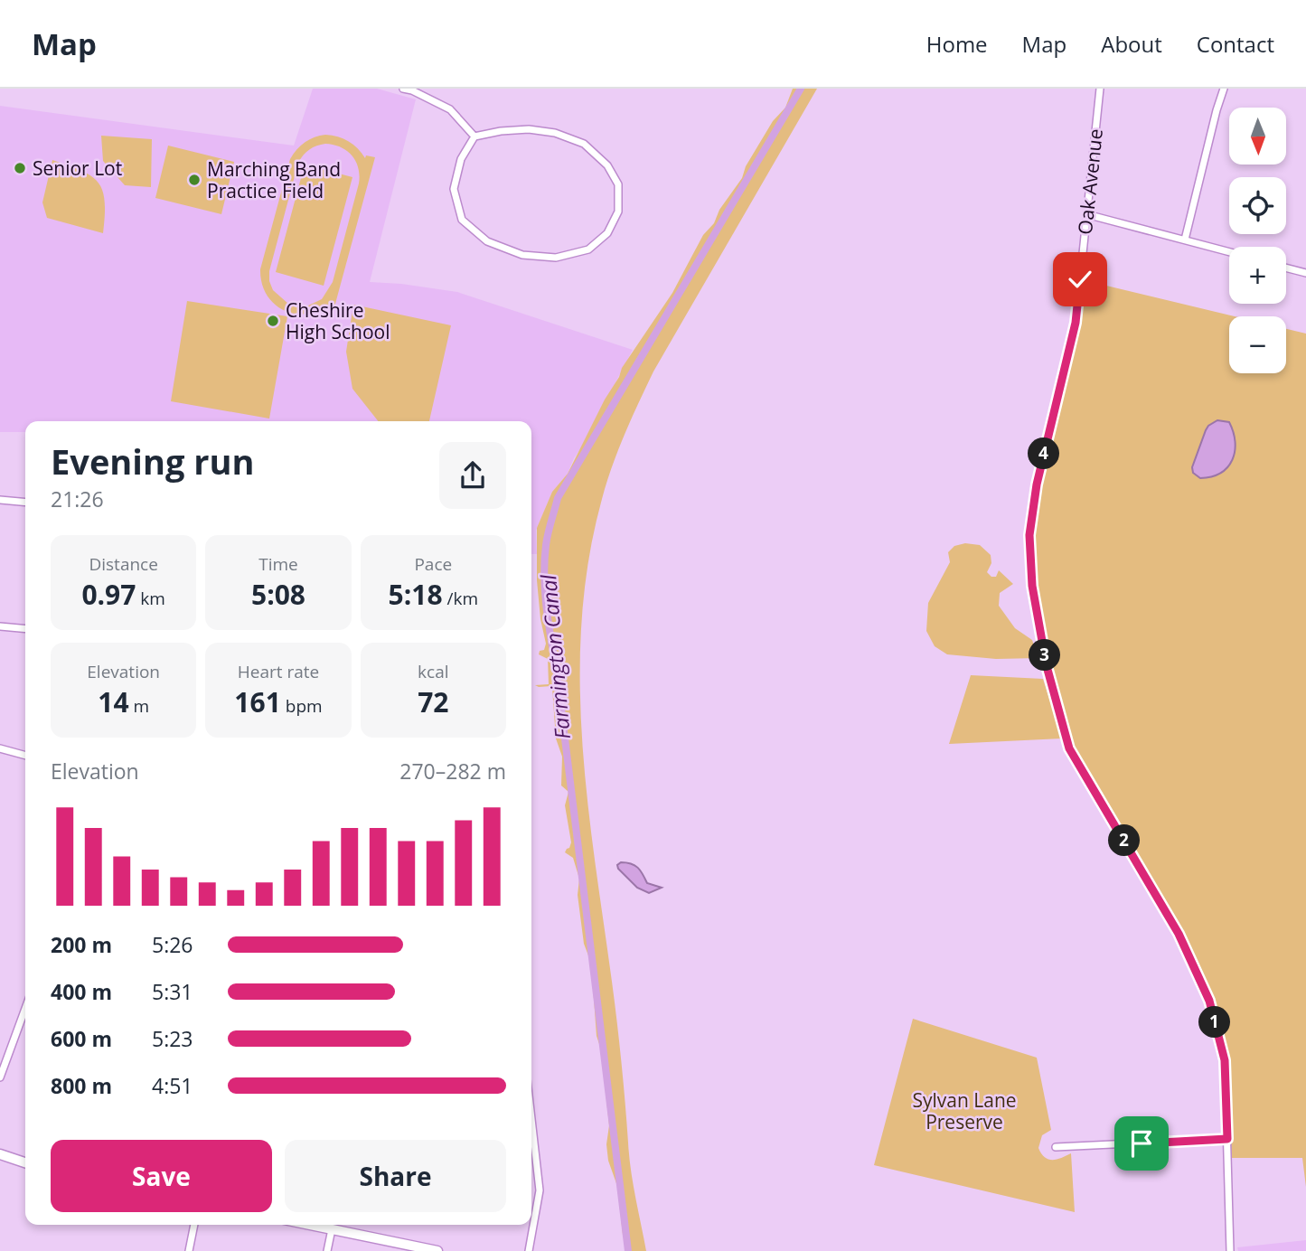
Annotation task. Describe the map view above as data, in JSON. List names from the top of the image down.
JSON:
{
  "streets": {
    "street": ["Oak Avenue"]
  },
  "water": ["Farmington Canal"],
  "parks": ["Sylvan Lane Preserve"],
  "places": ["Senior Lot", "Marching Band Practice Field", "Cheshire High School"],
  "north": "bottom",
  "page": {
    "header": "Map",
    "nav": [
      "Home",
      "Map",
      "About",
      "Contact"
    ],
    "map_buttons": ["+", "−"],
    "heading": ["Evening run", "21:26"],
    "pins": [
      "4",
      "3",
      "2",
      "1"
    ],
    "stats": [
      ["Distance", "0.97 km"],
      ["Time", "5:08"],
      ["Pace", "5:18 /km"],
      ["Elevation", "14 m"],
      ["Heart rate", "161 bpm"],
      ["kcal", "72"]
    ],
    "chart": ["Elevation", "270–282 m"],
    "list": [
      {
        "name": "200 m",
        "note": "5:26"
      },
      {
        "name": "400 m",
        "note": "5:31"
      },
      {
        "name": "600 m",
        "note": "5:23"
      },
      {
        "name": "800 m",
        "note": "4:51"
      }
    ],
    "buttons": ["Save", "Share"]
  }
}
